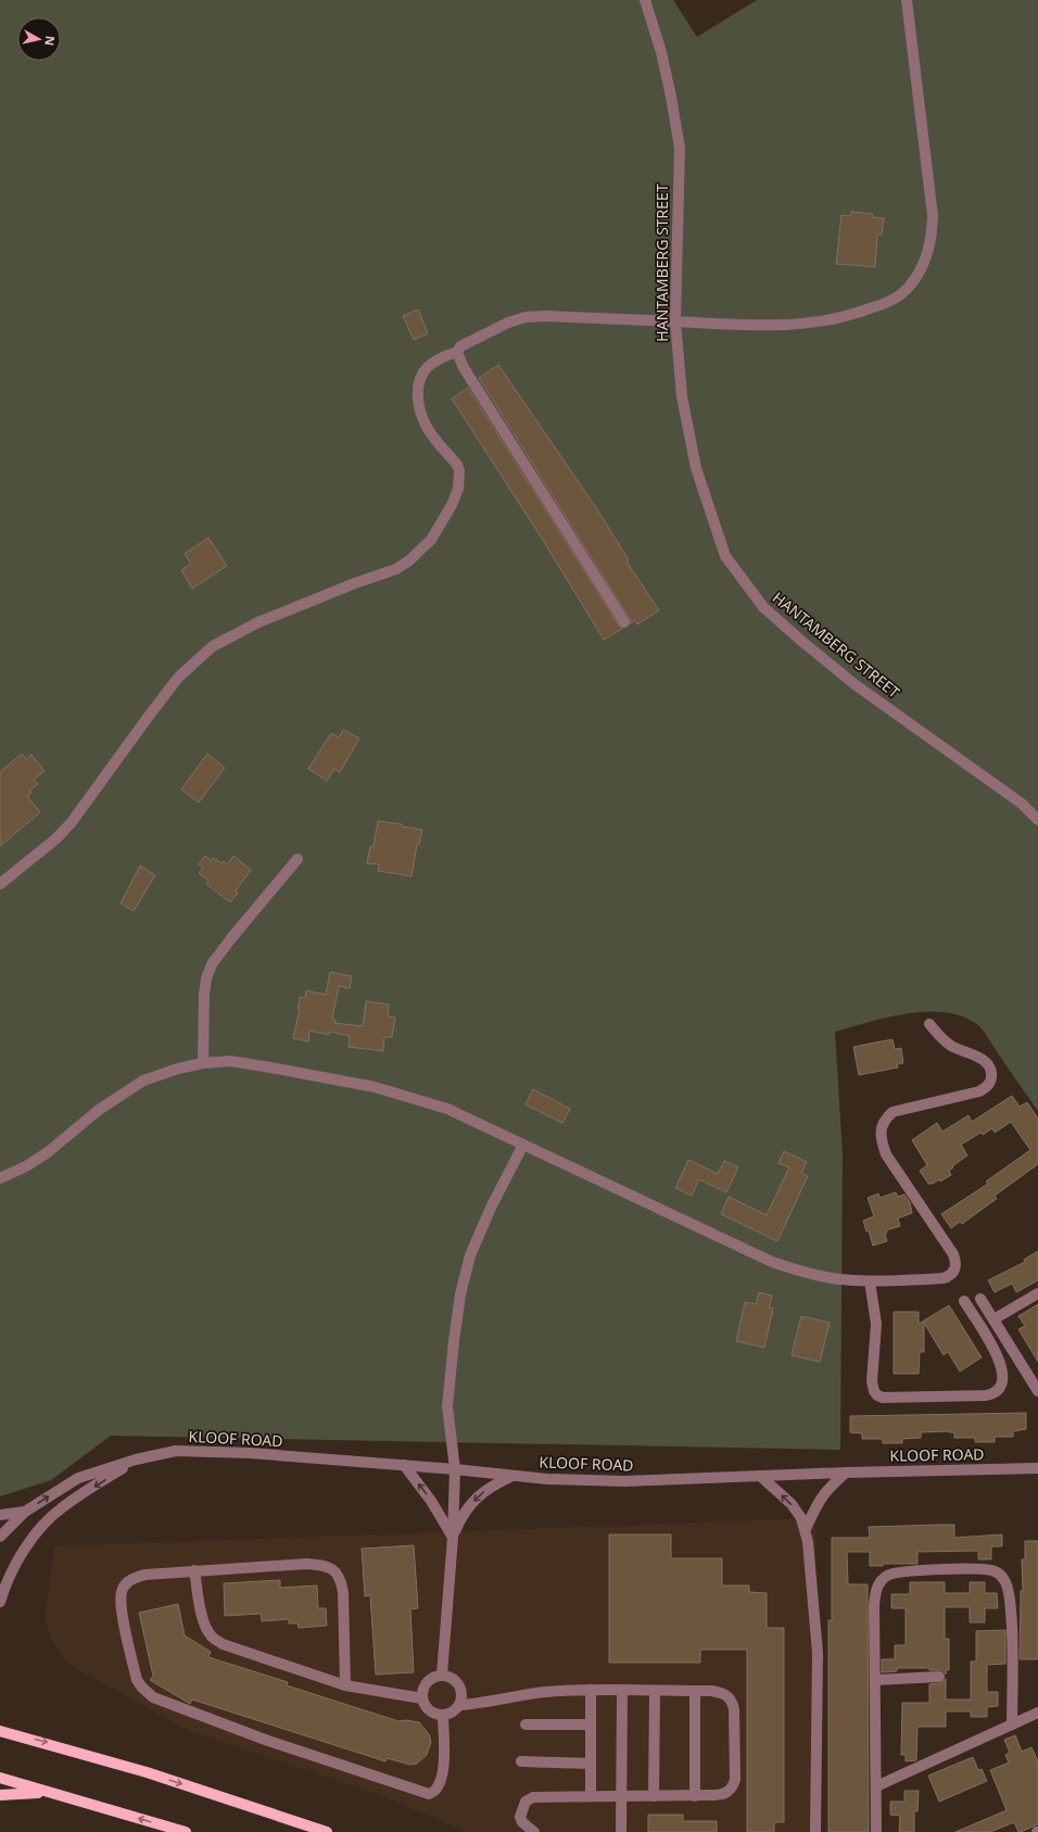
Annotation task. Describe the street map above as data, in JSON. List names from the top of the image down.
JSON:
{
  "streets": {
    "street": ["HANTAMBERG STREET", "KLOOF ROAD"]
  },
  "north": "right"
}
